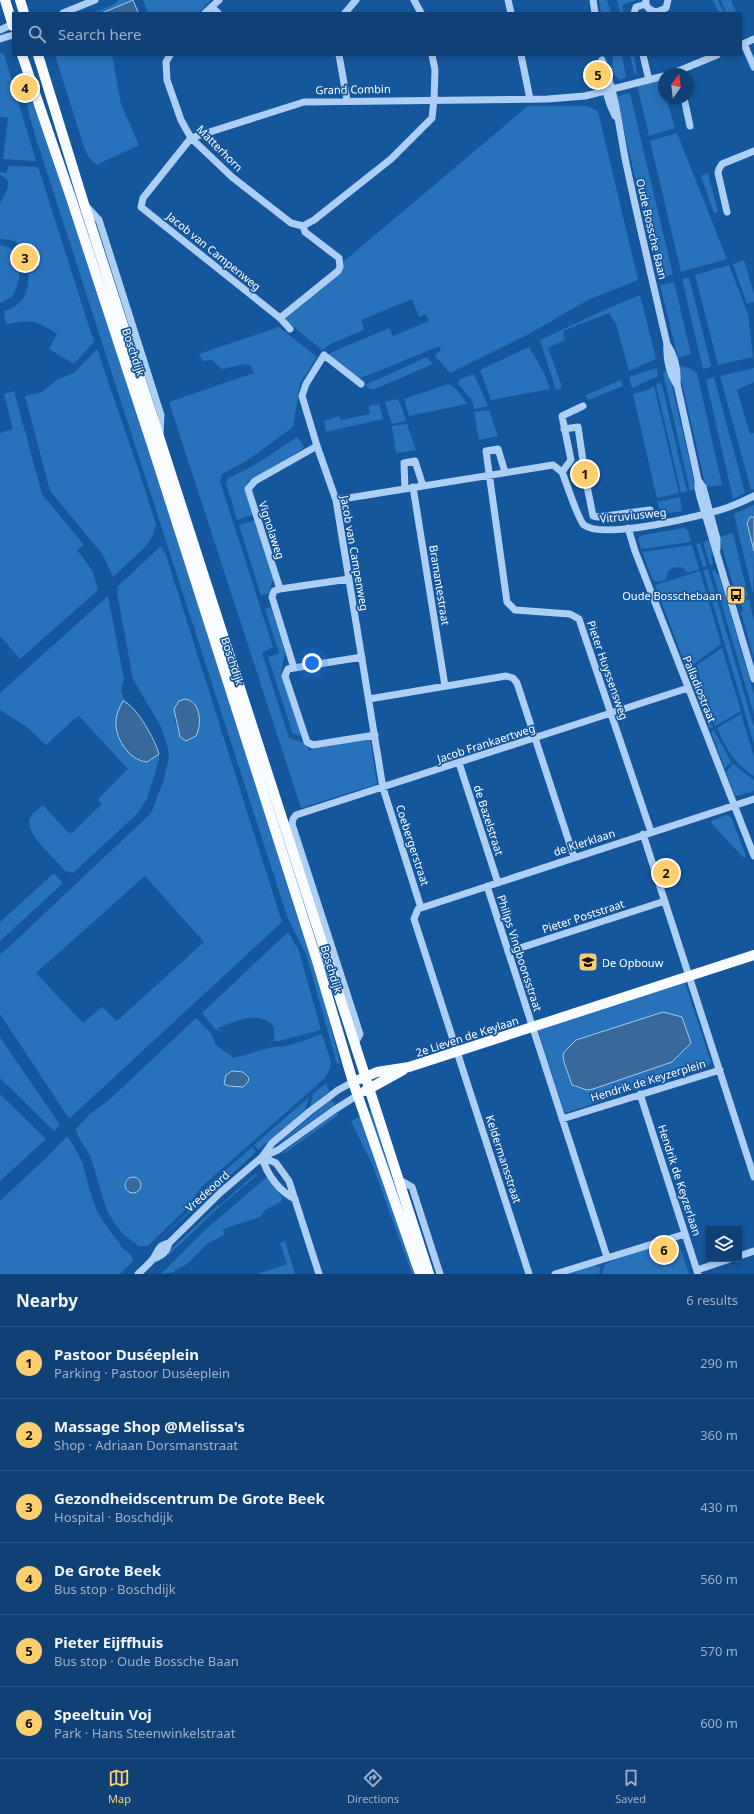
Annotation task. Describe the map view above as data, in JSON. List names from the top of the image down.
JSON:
{
  "streets": {
    "main road": ["Boschdijk", "2e Lieven de Keylaan"],
    "street": [
      "Grand Combin",
      "Matterhorn",
      "Oude Bossche Baan",
      "Jacob van Campenweg",
      "Vitruviusweg",
      "Vignolaweg",
      "Bramantestraat",
      "Pieter Huyssensweg",
      "Palladiostraat",
      "Jacob Frankaertweg",
      "de Bazelstraat",
      "de Klerklaan",
      "Coebergerstraat",
      "Pieter Poststraat",
      "Philips Vingboonsstraat",
      "Hendrik de Keyzerplein",
      "Keldermansstraat",
      "Hendrik de Keyzerlaan",
      "Vredeoord"
    ]
  },
  "crossings": [
    ["Grand Combin", "Matterhorn"],
    ["Grand Combin", "Oude Bossche Baan"],
    ["Grand Combin", "Jacob van Campenweg"],
    ["Matterhorn", "Jacob van Campenweg"],
    ["Oude Bossche Baan", "Vitruviusweg"],
    ["Jacob van Campenweg", "Vignolaweg"],
    ["Jacob van Campenweg", "Jacob Frankaertweg"],
    ["Jacob van Campenweg", "Coebergerstraat"],
    ["Boschdijk", "Jacob Frankaertweg"],
    ["Boschdijk", "2e Lieven de Keylaan"],
    ["Boschdijk", "Vredeoord"],
    ["Vitruviusweg", "Palladiostraat"],
    ["Pieter Huyssensweg", "Jacob Frankaertweg"],
    ["Pieter Huyssensweg", "de Klerklaan"],
    ["Palladiostraat", "Jacob Frankaertweg"],
    ["Palladiostraat", "de Klerklaan"],
    ["Jacob Frankaertweg", "de Bazelstraat"],
    ["Jacob Frankaertweg", "Coebergerstraat"],
    ["de Bazelstraat", "de Klerklaan"],
    ["de Klerklaan", "Coebergerstraat"],
    ["de Klerklaan", "Philips Vingboonsstraat"],
    ["de Klerklaan", "Hendrik de Keyzerplein"],
    ["de Klerklaan", "Keldermansstraat"],
    ["Coebergerstraat", "Keldermansstraat"],
    ["Pieter Poststraat", "Philips Vingboonsstraat"],
    ["Pieter Poststraat", "Hendrik de Keyzerplein"],
    ["Philips Vingboonsstraat", "2e Lieven de Keylaan"],
    ["2e Lieven de Keylaan", "Keldermansstraat"],
    ["2e Lieven de Keylaan", "Vredeoord"],
    ["Hendrik de Keyzerplein", "Hendrik de Keyzerlaan"]
  ],
  "places": {
    "bus stop": ["Oude Bosschebaan"],
    "school or university": ["De Opbouw"]
  },
  "north": "top",
  "page": {
    "search": "Search here",
    "pins": [
      "5",
      "4",
      "3",
      "1",
      "2",
      "6"
    ],
    "heading": ["Nearby", "6 results"],
    "list": [
      {
        "mark": "1",
        "name": "Pastoor Duséeplein",
        "note": "Parking · Pastoor Duséeplein",
        "value": "290 m"
      },
      {
        "mark": "2",
        "name": "Massage Shop @Melissa's",
        "note": "Shop · Adriaan Dorsmanstraat",
        "value": "360 m"
      },
      {
        "mark": "3",
        "name": "Gezondheidscentrum De Grote Beek",
        "note": "Hospital · Boschdijk",
        "value": "430 m"
      },
      {
        "mark": "4",
        "name": "De Grote Beek",
        "note": "Bus stop · Boschdijk",
        "value": "560 m"
      },
      {
        "mark": "5",
        "name": "Pieter Eijffhuis",
        "note": "Bus stop · Oude Bossche Baan",
        "value": "570 m"
      },
      {
        "mark": "6",
        "name": "Speeltuin Voj",
        "note": "Park · Hans Steenwinkelstraat",
        "value": "600 m"
      }
    ],
    "nav": ["Map", "Directions", "Saved"]
  }
}
